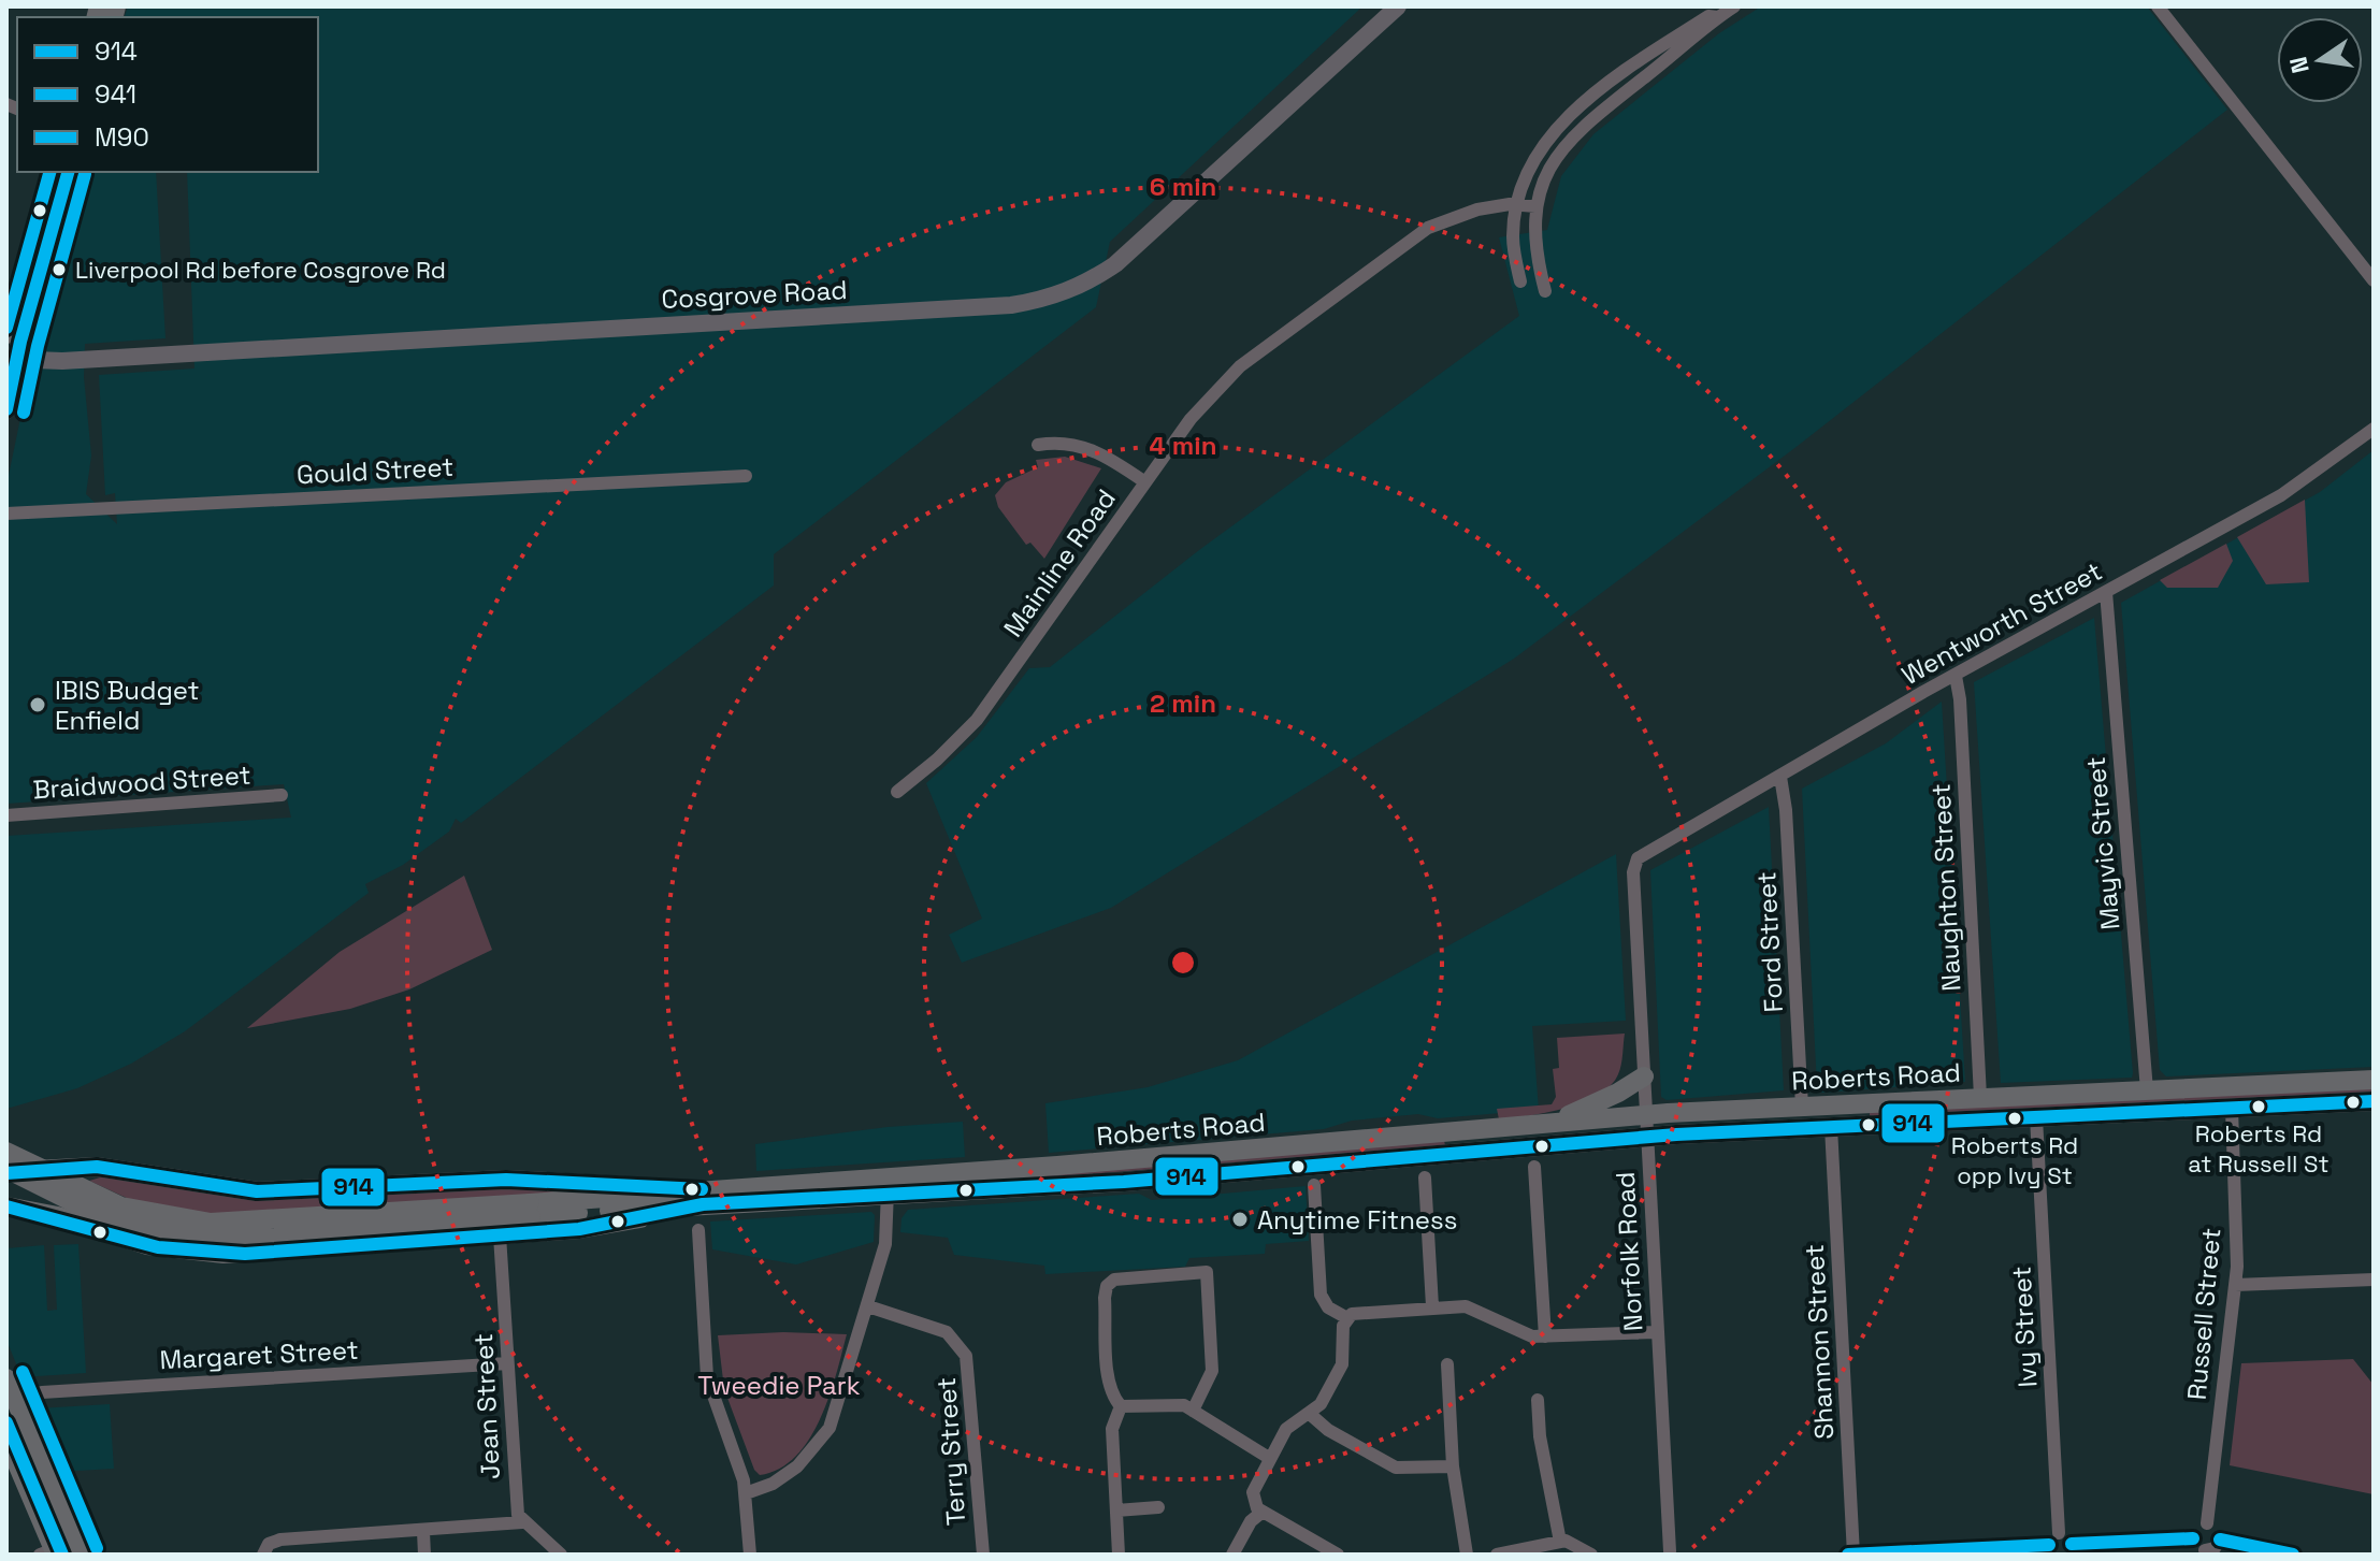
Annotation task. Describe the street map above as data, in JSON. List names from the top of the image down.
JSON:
{
  "streets": {
    "highway": ["Roberts Road"],
    "main road": ["Cosgrove Road"],
    "street": [
      "Gould Street",
      "Mainline Road",
      "Wentworth Street",
      "Braidwood Street",
      "Mayvic Street",
      "Naughton Street",
      "Ford Street",
      "Norfolk Road",
      "Russell Street",
      "Ivy Street",
      "Shannon Street",
      "Margaret Street",
      "Jean Street",
      "Terry Street"
    ]
  },
  "crossings": [
    ["Wentworth Street", "Mayvic Street"],
    ["Wentworth Street", "Naughton Street"],
    ["Wentworth Street", "Ford Street"],
    ["Wentworth Street", "Norfolk Road"],
    ["Mayvic Street", "Roberts Road"],
    ["Naughton Street", "Roberts Road"],
    ["Ford Street", "Roberts Road"],
    ["Roberts Road", "Norfolk Road"],
    ["Roberts Road", "Russell Street"],
    ["Roberts Road", "Ivy Street"],
    ["Roberts Road", "Shannon Street"],
    ["Margaret Street", "Jean Street"]
  ],
  "parks": ["Tweedie Park"],
  "places": [
    "Liverpool Rd before Cosgrove Rd",
    "IBIS Budget Enfield",
    "Roberts Rd at Russell St",
    "Roberts Rd opp Ivy St",
    "Anytime Fitness"
  ],
  "lines": ["transit line 914", "transit line M90", "transit line 941"],
  "legend": ["914", "941", "M90"],
  "north": "left",
  "rings": ["6 min", "4 min", "2 min"]
}
